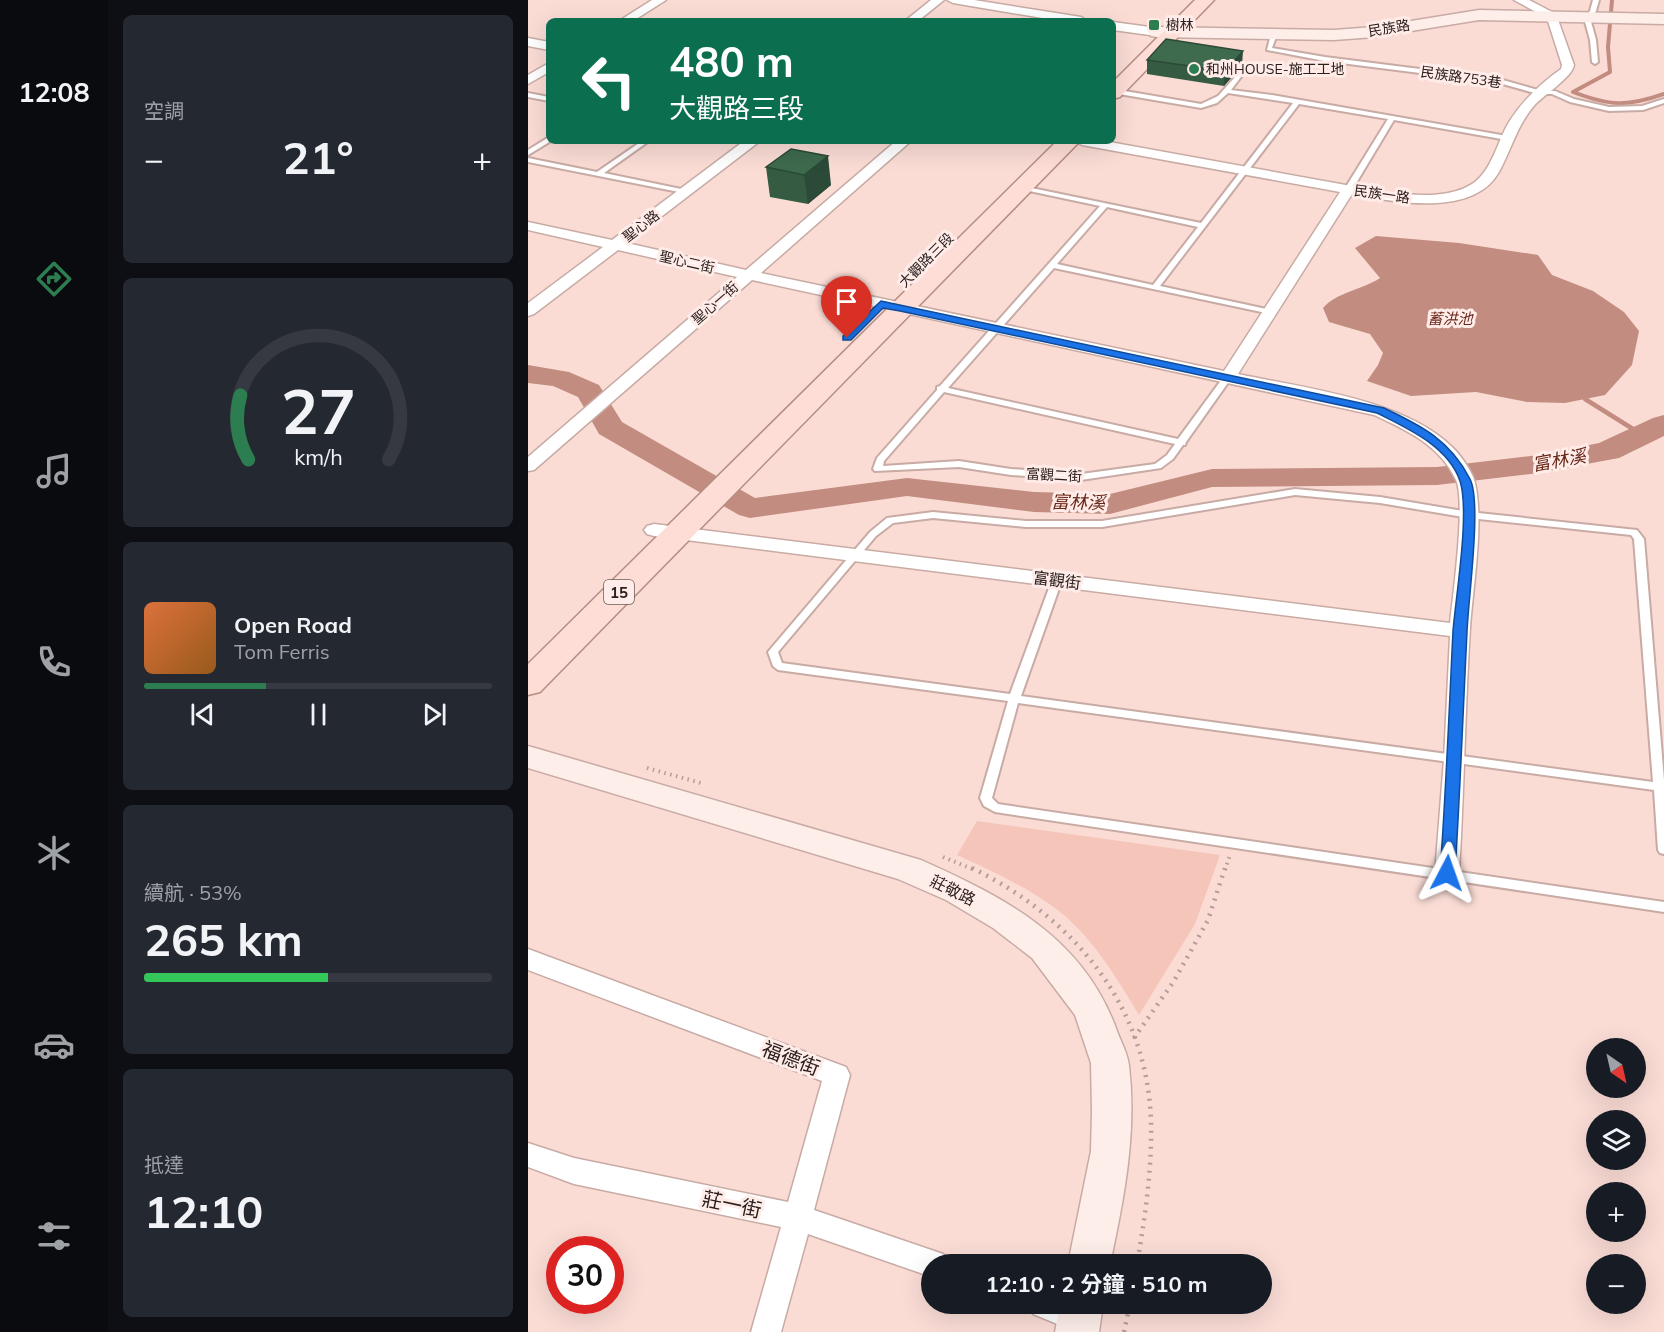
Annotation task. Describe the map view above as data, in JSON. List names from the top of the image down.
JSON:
{
  "streets": {
    "main road": ["大觀路三段", "15"],
    "street": [
      "民族路",
      "民族一路",
      "聖心路",
      "聖心二街",
      "聖心一街",
      "富觀二街",
      "富觀街",
      "莊敬路",
      "福德街",
      "莊一街"
    ],
    "lane": ["民族路753巷"]
  },
  "crossings": [
    ["民族路", "民族路753巷"],
    ["民族路", "民族一路"],
    ["民族路753巷", "民族一路"],
    ["民族一路", "富觀二街"],
    ["聖心路", "聖心二街"],
    ["大觀路三段", "聖心二街"],
    ["大觀路三段", "富觀街"],
    ["大觀路三段", "15"],
    ["聖心二街", "聖心一街"],
    ["聖心二街", "富觀二街"],
    ["富觀街", "15"],
    ["福德街", "莊一街"]
  ],
  "water": ["蓄洪池", "富林溪"],
  "places": {
    "transit": ["樹林"],
    "other": ["和州HOUSE-施工工地"]
  },
  "north": "bottom right",
  "page": {
    "tabs": "12:08",
    "tile": [
      "空調",
      ["續航 · 53%", "265 km"],
      ["抵達", "12:10"]
    ],
    "turn": ["480 m", "大觀路三段"],
    "heat": ["−", "21°", "+"],
    "song": ["Open Road", "Tom Ferris"],
    "map_buttons": ["+", "−"],
    "limit": "30",
    "trip": "12:10 · 2 分鐘 · 510 m",
    "gauge": ["27", "km/h"]
  }
}
